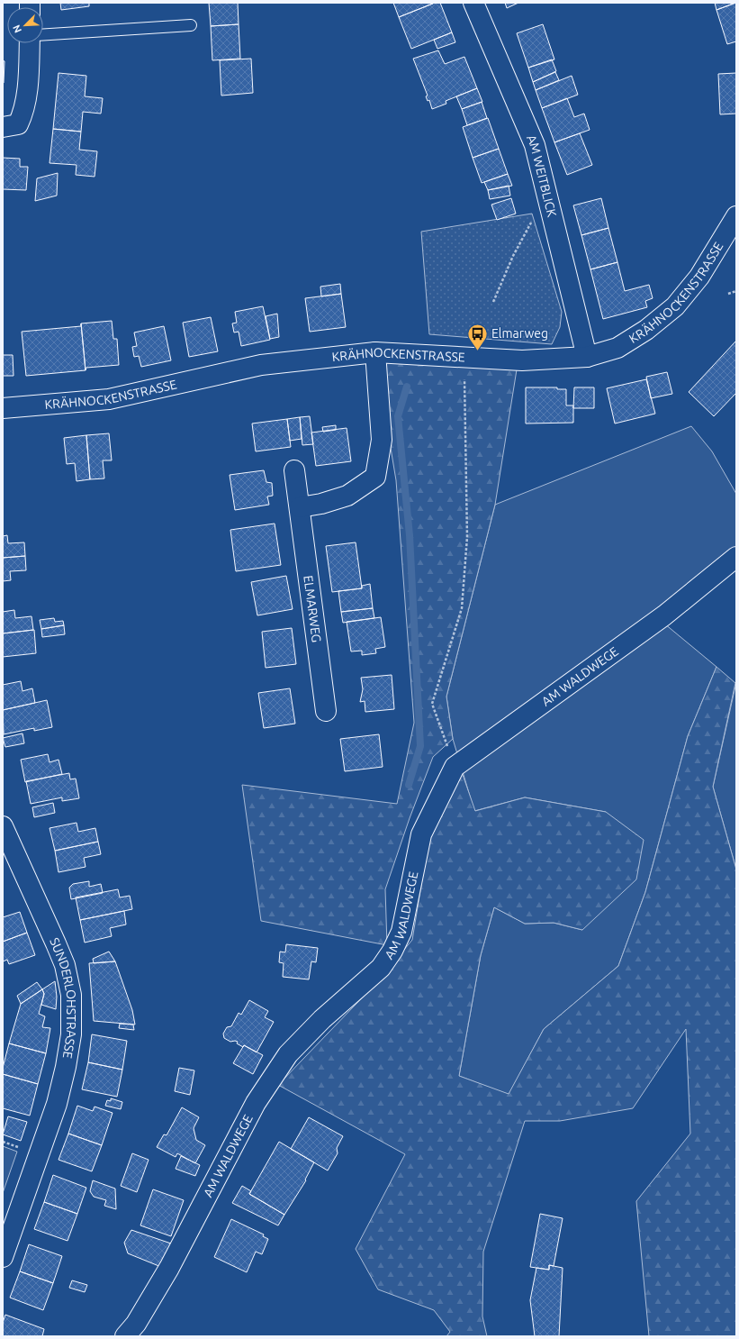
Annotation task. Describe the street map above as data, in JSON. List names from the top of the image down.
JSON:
{
  "streets": {
    "street": [
      "AM WEITBLICK",
      "KRÄHNOCKENSTRASSE",
      "ELMARWEG",
      "AM WALDWEGE",
      "SUNDERLOHSTRASSE"
    ]
  },
  "crossings": [
    ["AM WEITBLICK", "KRÄHNOCKENSTRASSE"]
  ],
  "places": {
    "bus stop": ["Elmarweg"]
  },
  "north": "bottom left"
}
